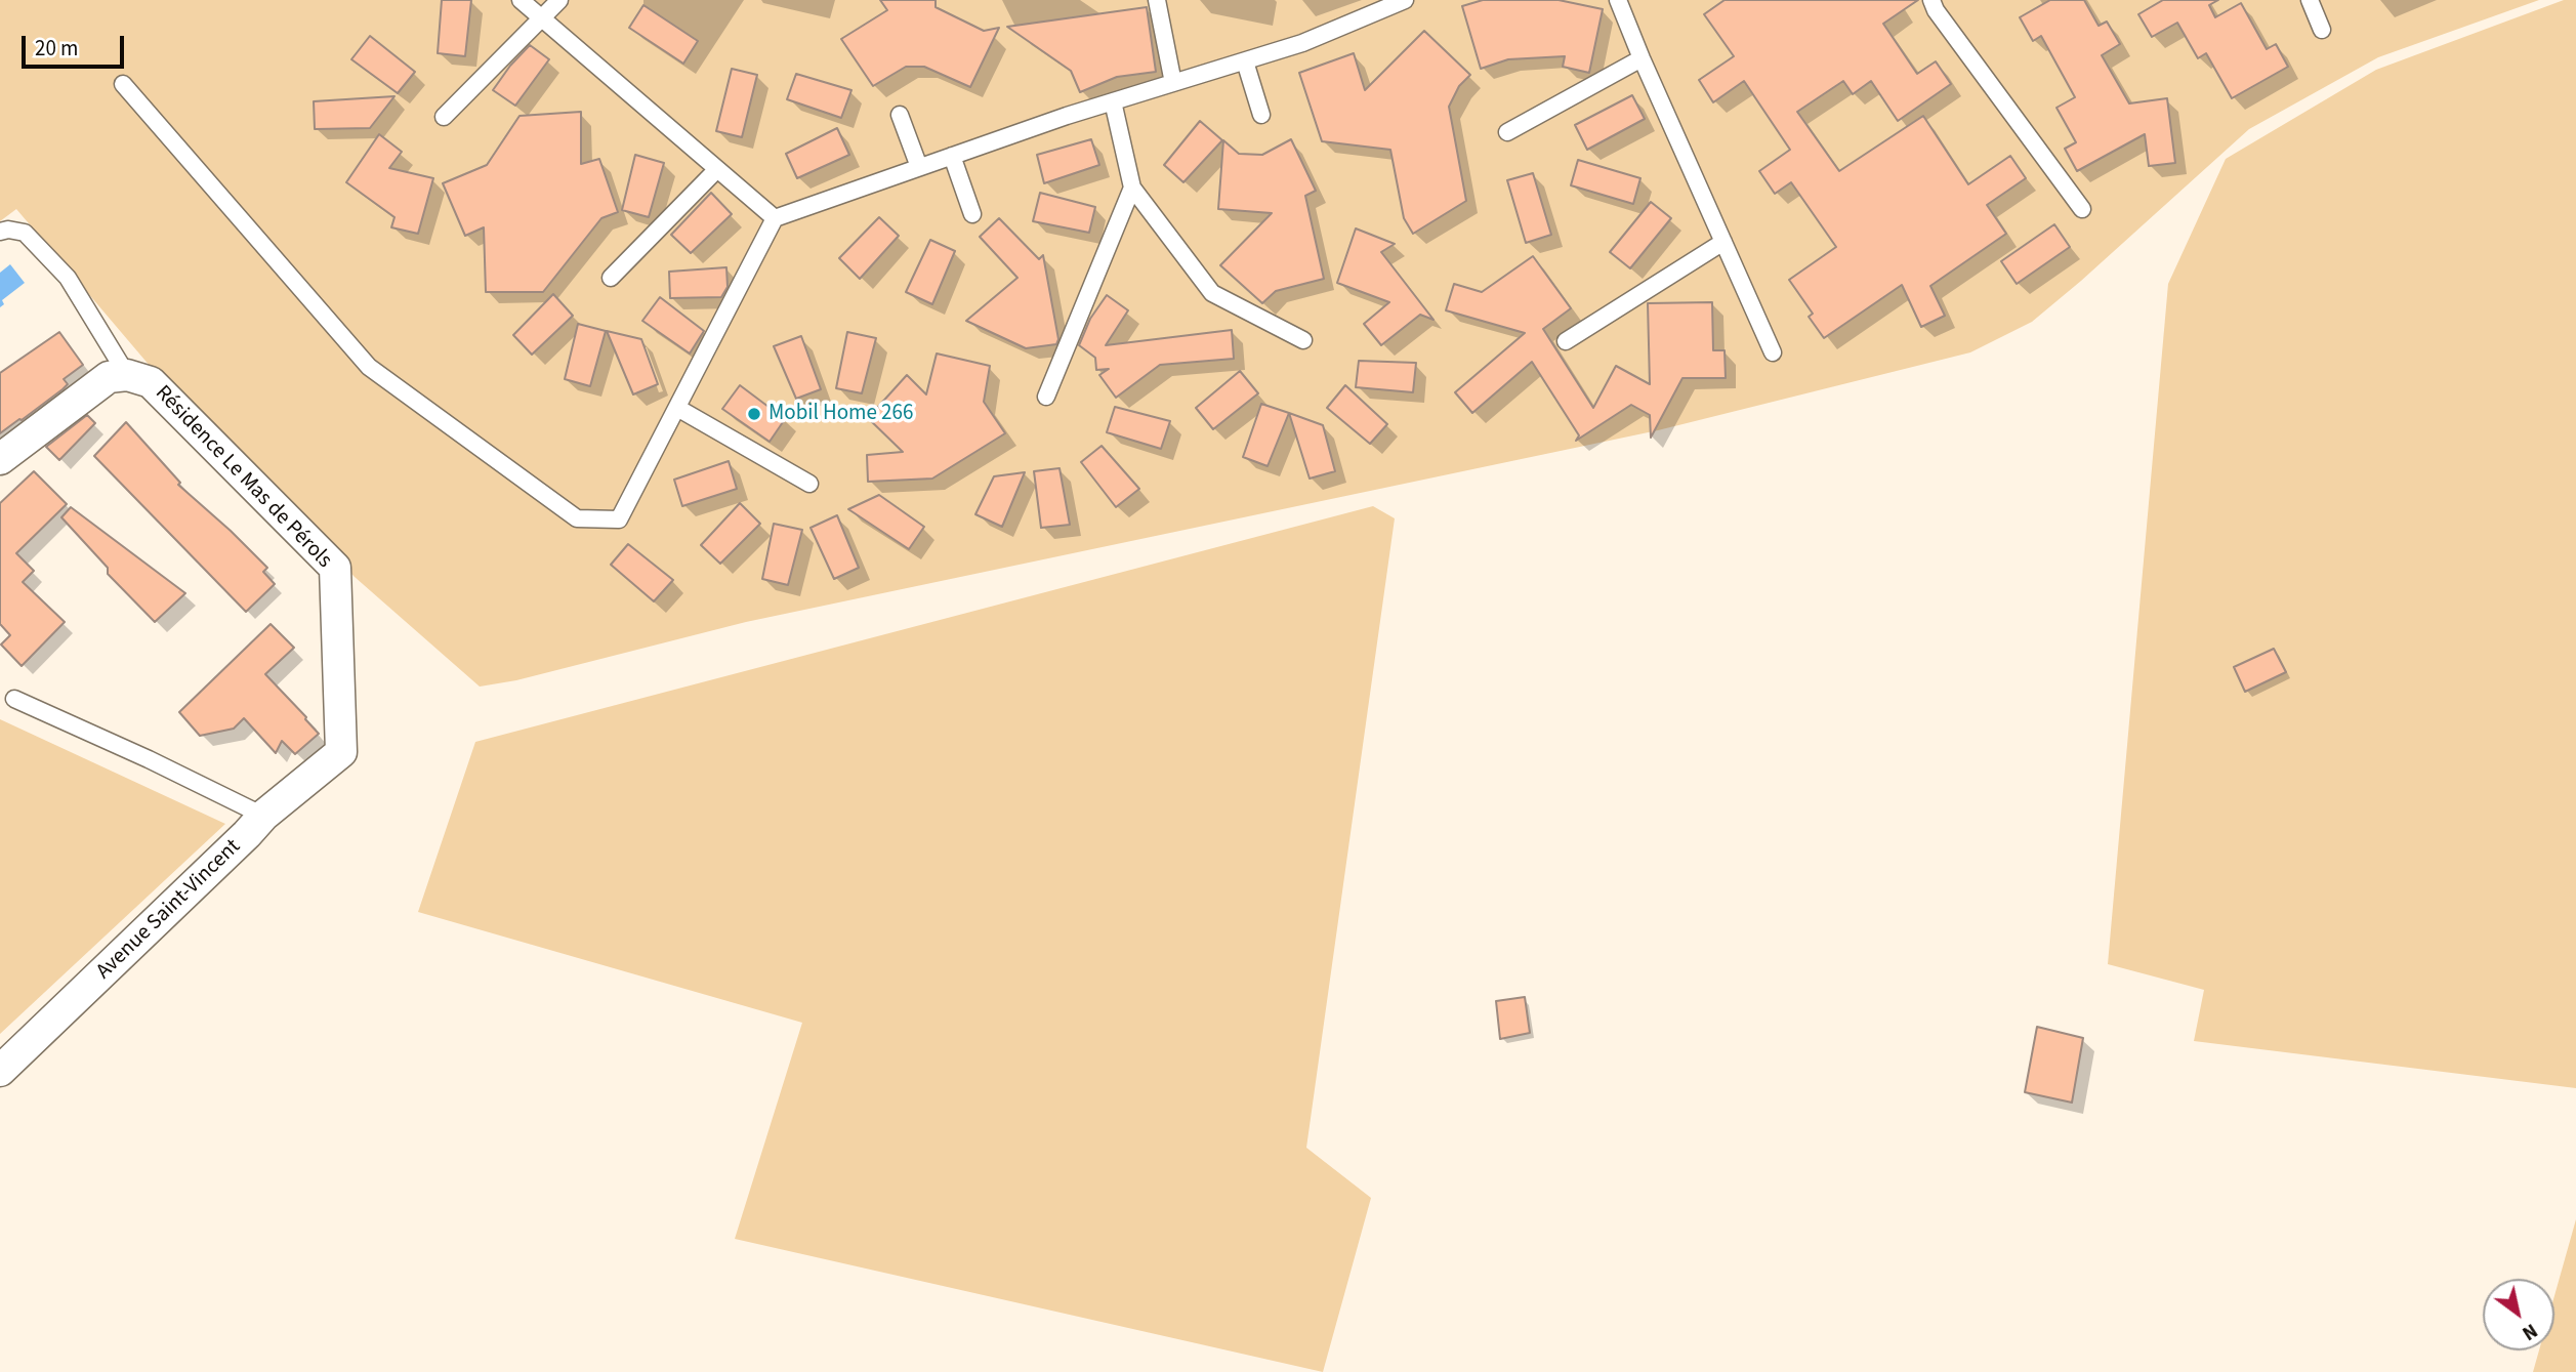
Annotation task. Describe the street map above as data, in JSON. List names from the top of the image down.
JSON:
{
  "streets": {
    "street": ["Résidence Le Mas de Pérols", "Avenue Saint-Vincent"]
  },
  "crossings": [
    ["Résidence Le Mas de Pérols", "Avenue Saint-Vincent"]
  ],
  "places": ["Mobil Home 266"],
  "scale_bar": "20 m",
  "north": "bottom right"
}
